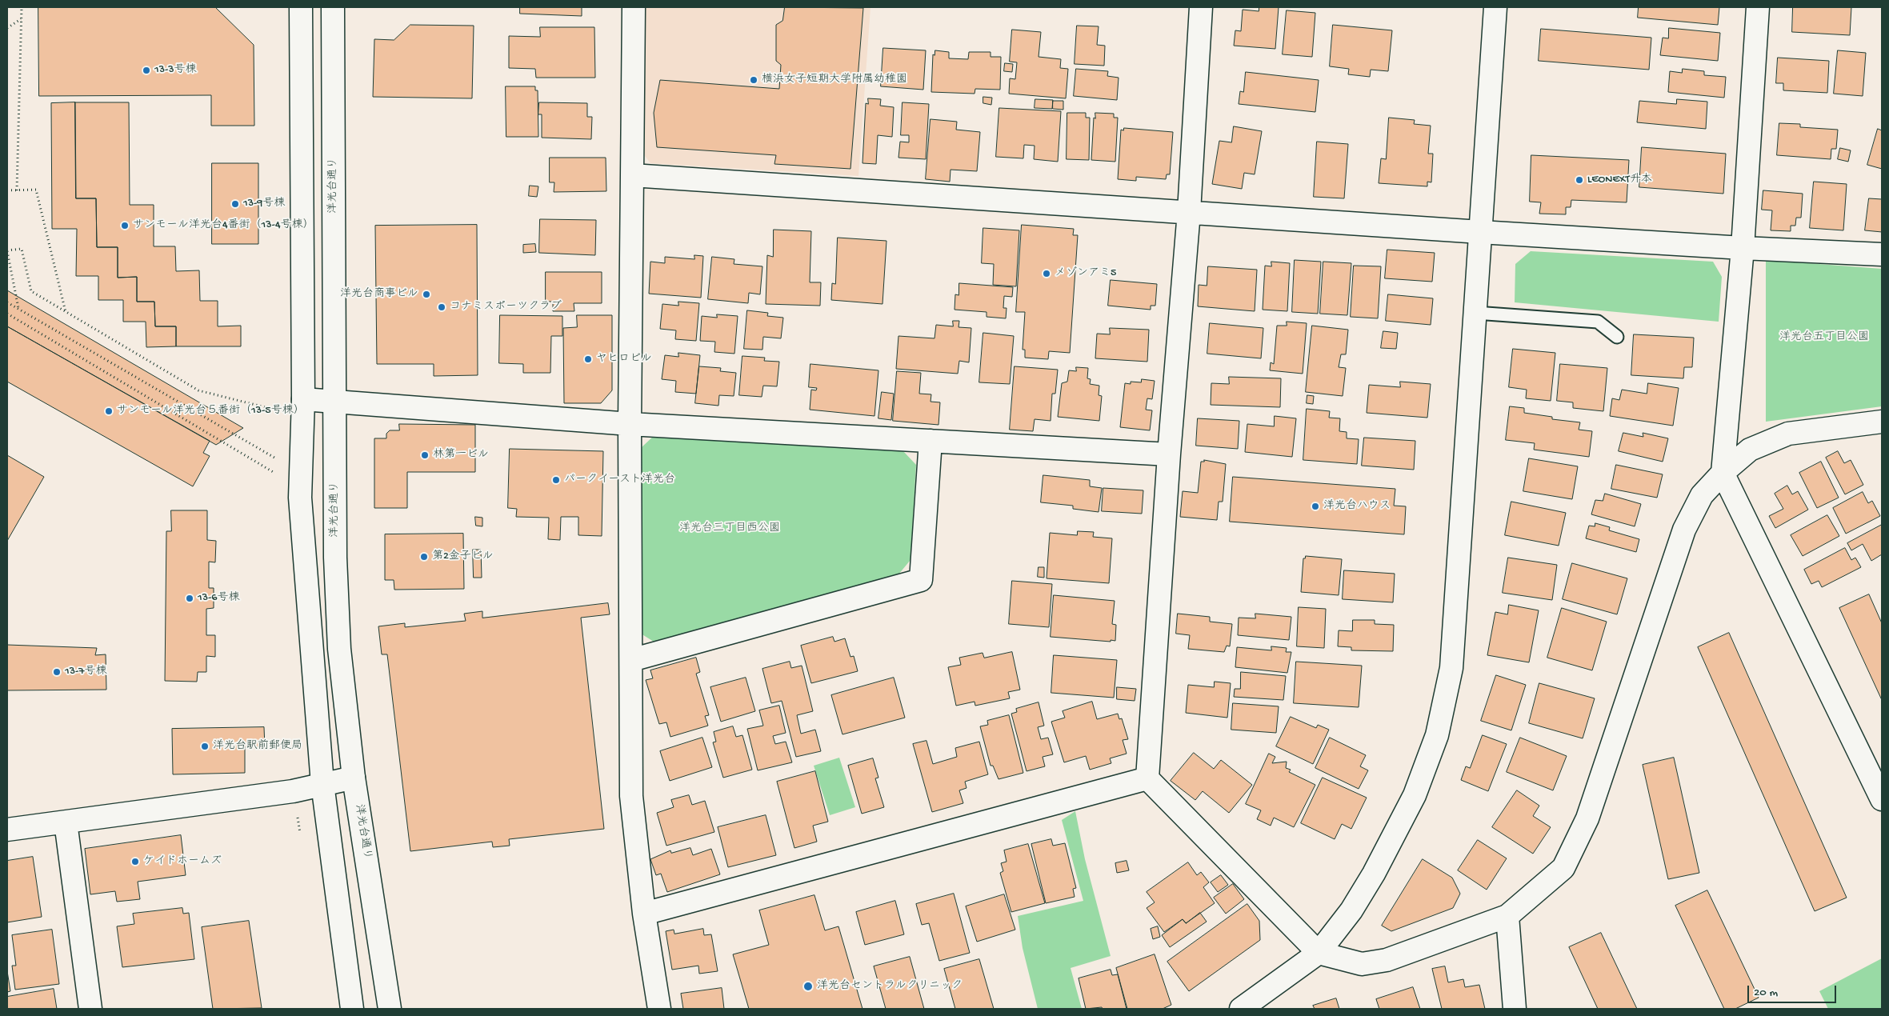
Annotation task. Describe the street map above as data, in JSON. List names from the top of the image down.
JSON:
{
  "streets": {
    "street": ["洋光台通り"]
  },
  "parks": ["洋光台五丁目公園", "洋光台三丁目西公園"],
  "places": [
    "13-3号棟",
    "横浜女子短期大学附属幼稚園",
    "LEONEXT升本",
    "13-9号棟",
    "サンモール洋光台4番街（13-4号棟）",
    "メゾンアミ5",
    "洋光台商事ビル",
    "コナミスポーツクラブ",
    "ヤヒロビル",
    "サンモール洋光台５番街（13-5号棟）",
    "林第一ビル",
    "パークイースト洋光台",
    "洋光台ハウス",
    "第2金子ビル",
    "13-6号棟",
    "13-7号棟",
    "洋光台駅前郵便局",
    "ケイドホームズ",
    "洋光台セントラルクリニック"
  ],
  "scale_bar": "20 m"
}
